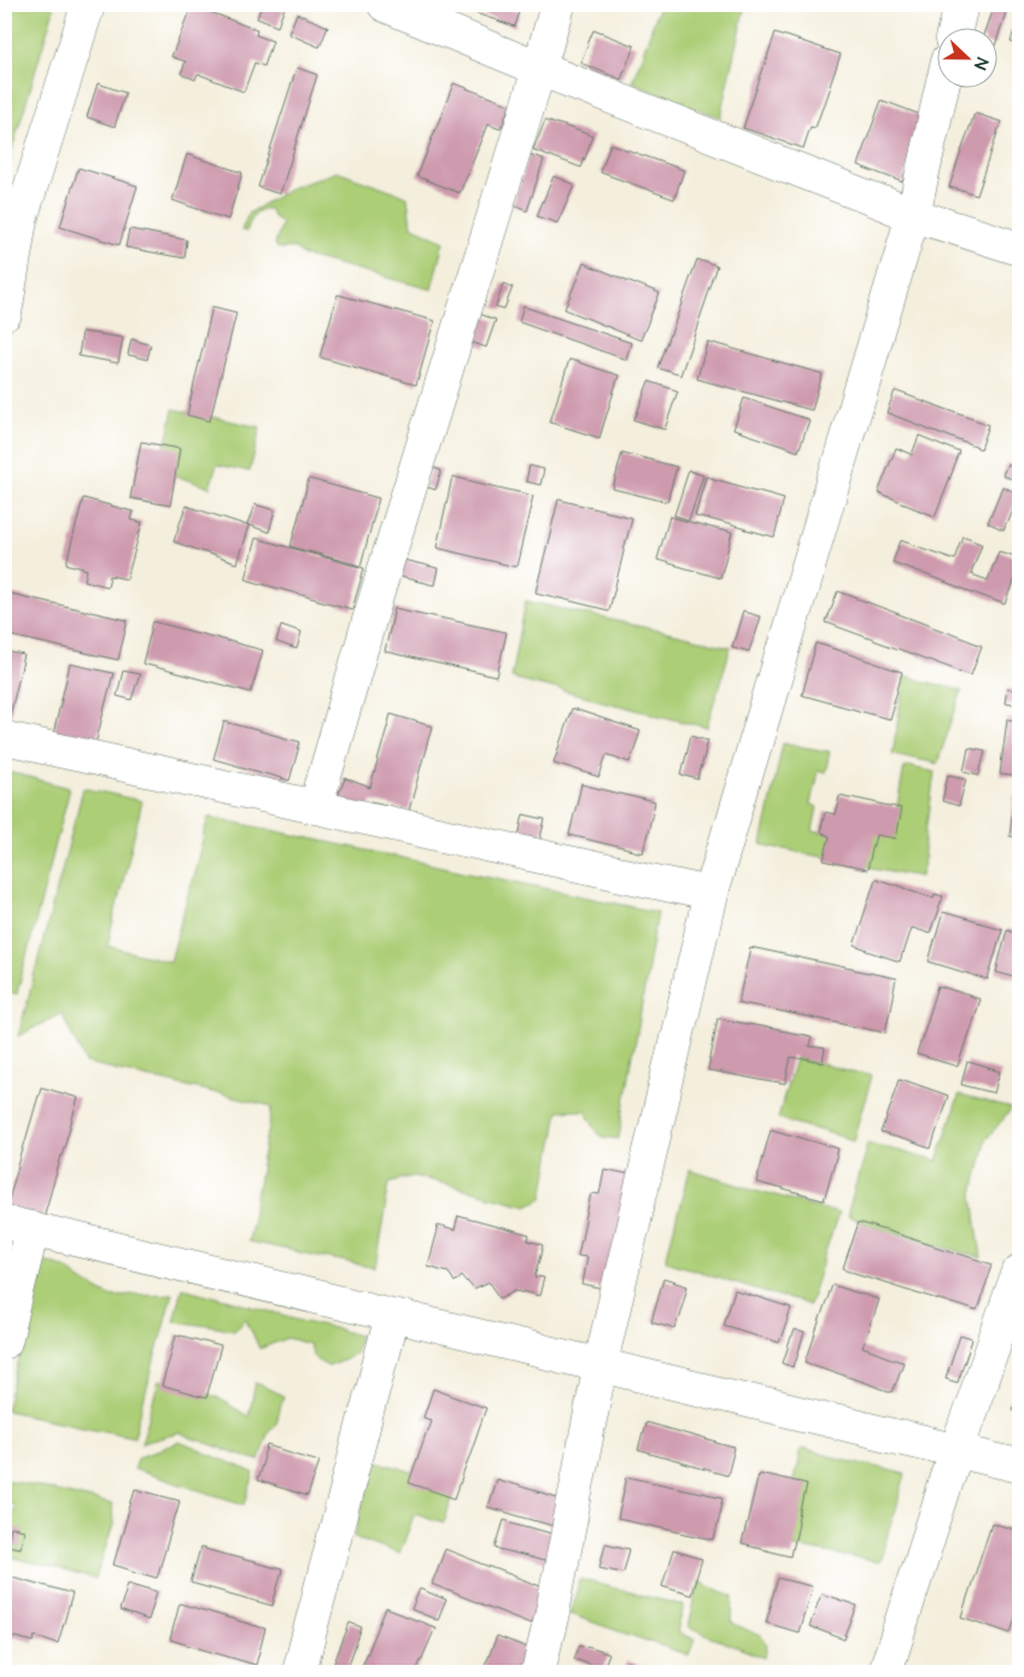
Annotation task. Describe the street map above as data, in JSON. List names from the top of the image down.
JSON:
{
  "north": "right"
}
